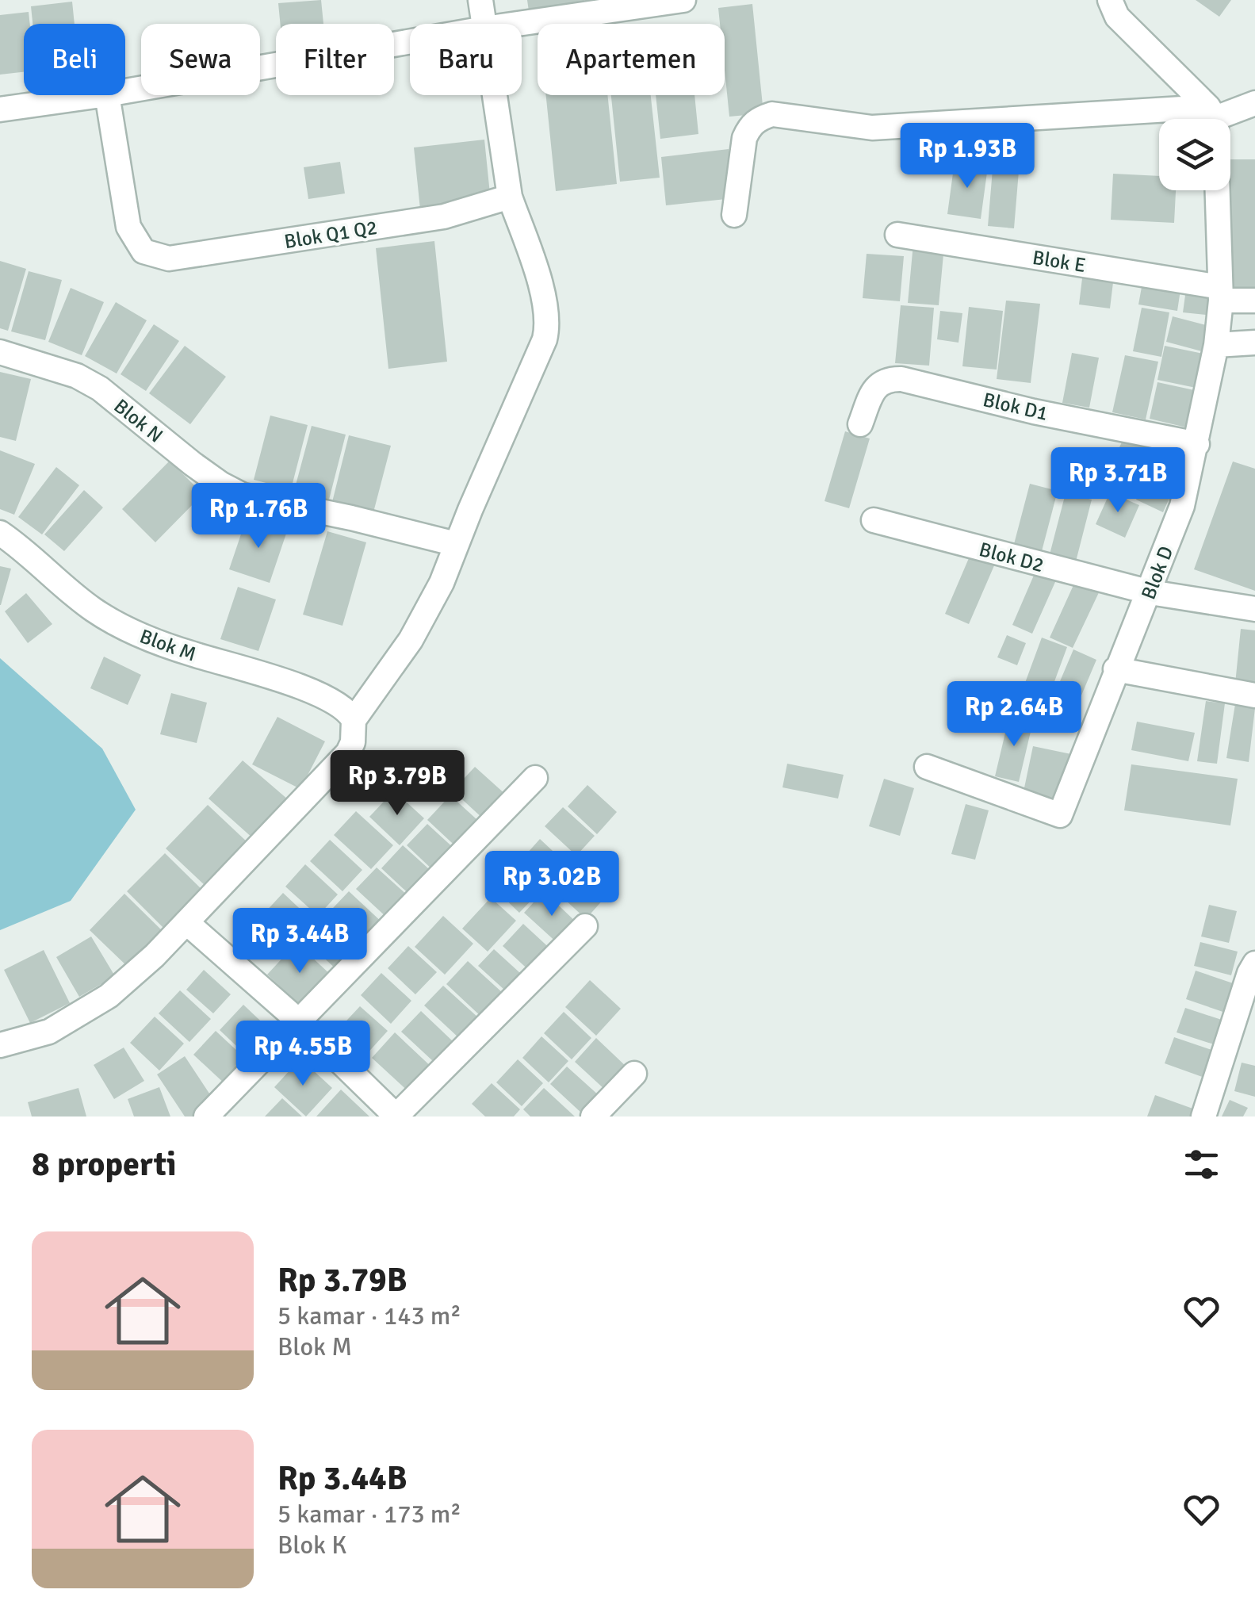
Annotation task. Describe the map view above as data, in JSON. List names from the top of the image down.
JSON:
{
  "streets": {
    "street": [
      "Blok Q1 Q2",
      "Blok E",
      "Blok D1",
      "Blok N",
      "Blok D2",
      "Blok D",
      "Blok M"
    ]
  },
  "crossings": [
    ["Blok E", "Blok D"],
    ["Blok D1", "Blok D"],
    ["Blok D2", "Blok D"]
  ],
  "page": {
    "chip": [
      "Beli",
      "Sewa",
      "Filter",
      "Baru",
      "Apartemen"
    ],
    "price": [
      "Rp 1.93B",
      "Rp 3.71B",
      "Rp 1.76B",
      "Rp 2.64B",
      "Rp 3.79B",
      "Rp 3.02B",
      "Rp 3.44B",
      "Rp 4.55B"
    ],
    "heading": "8 properti",
    "list": [
      {
        "name": "Rp 3.79B",
        "note": "5 kamar · 143 m² · Blok M"
      },
      {
        "name": "Rp 3.44B",
        "note": "5 kamar · 173 m² · Blok K"
      }
    ]
  }
}
